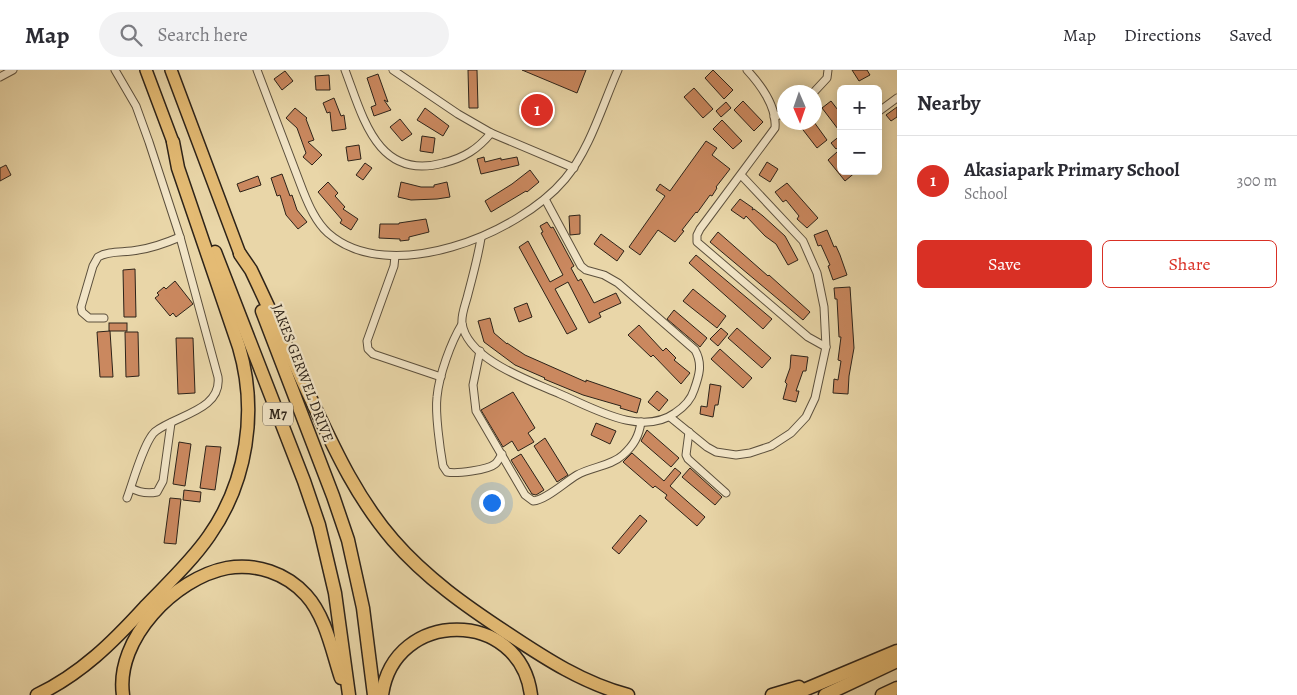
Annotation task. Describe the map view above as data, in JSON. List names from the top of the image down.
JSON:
{
  "streets": {
    "highway": ["JAKES GERWEL DRIVE", "M7"]
  },
  "north": "bottom",
  "page": {
    "header": "Map",
    "search": "Search here",
    "nav": ["Map", "Directions", "Saved"],
    "heading": "Nearby",
    "map_buttons": ["+", "−"],
    "pins": "1",
    "list": [
      {
        "mark": "1",
        "name": "Akasiapark Primary School",
        "note": "School",
        "value": "300 m"
      }
    ],
    "buttons": ["Save", "Share"]
  }
}
